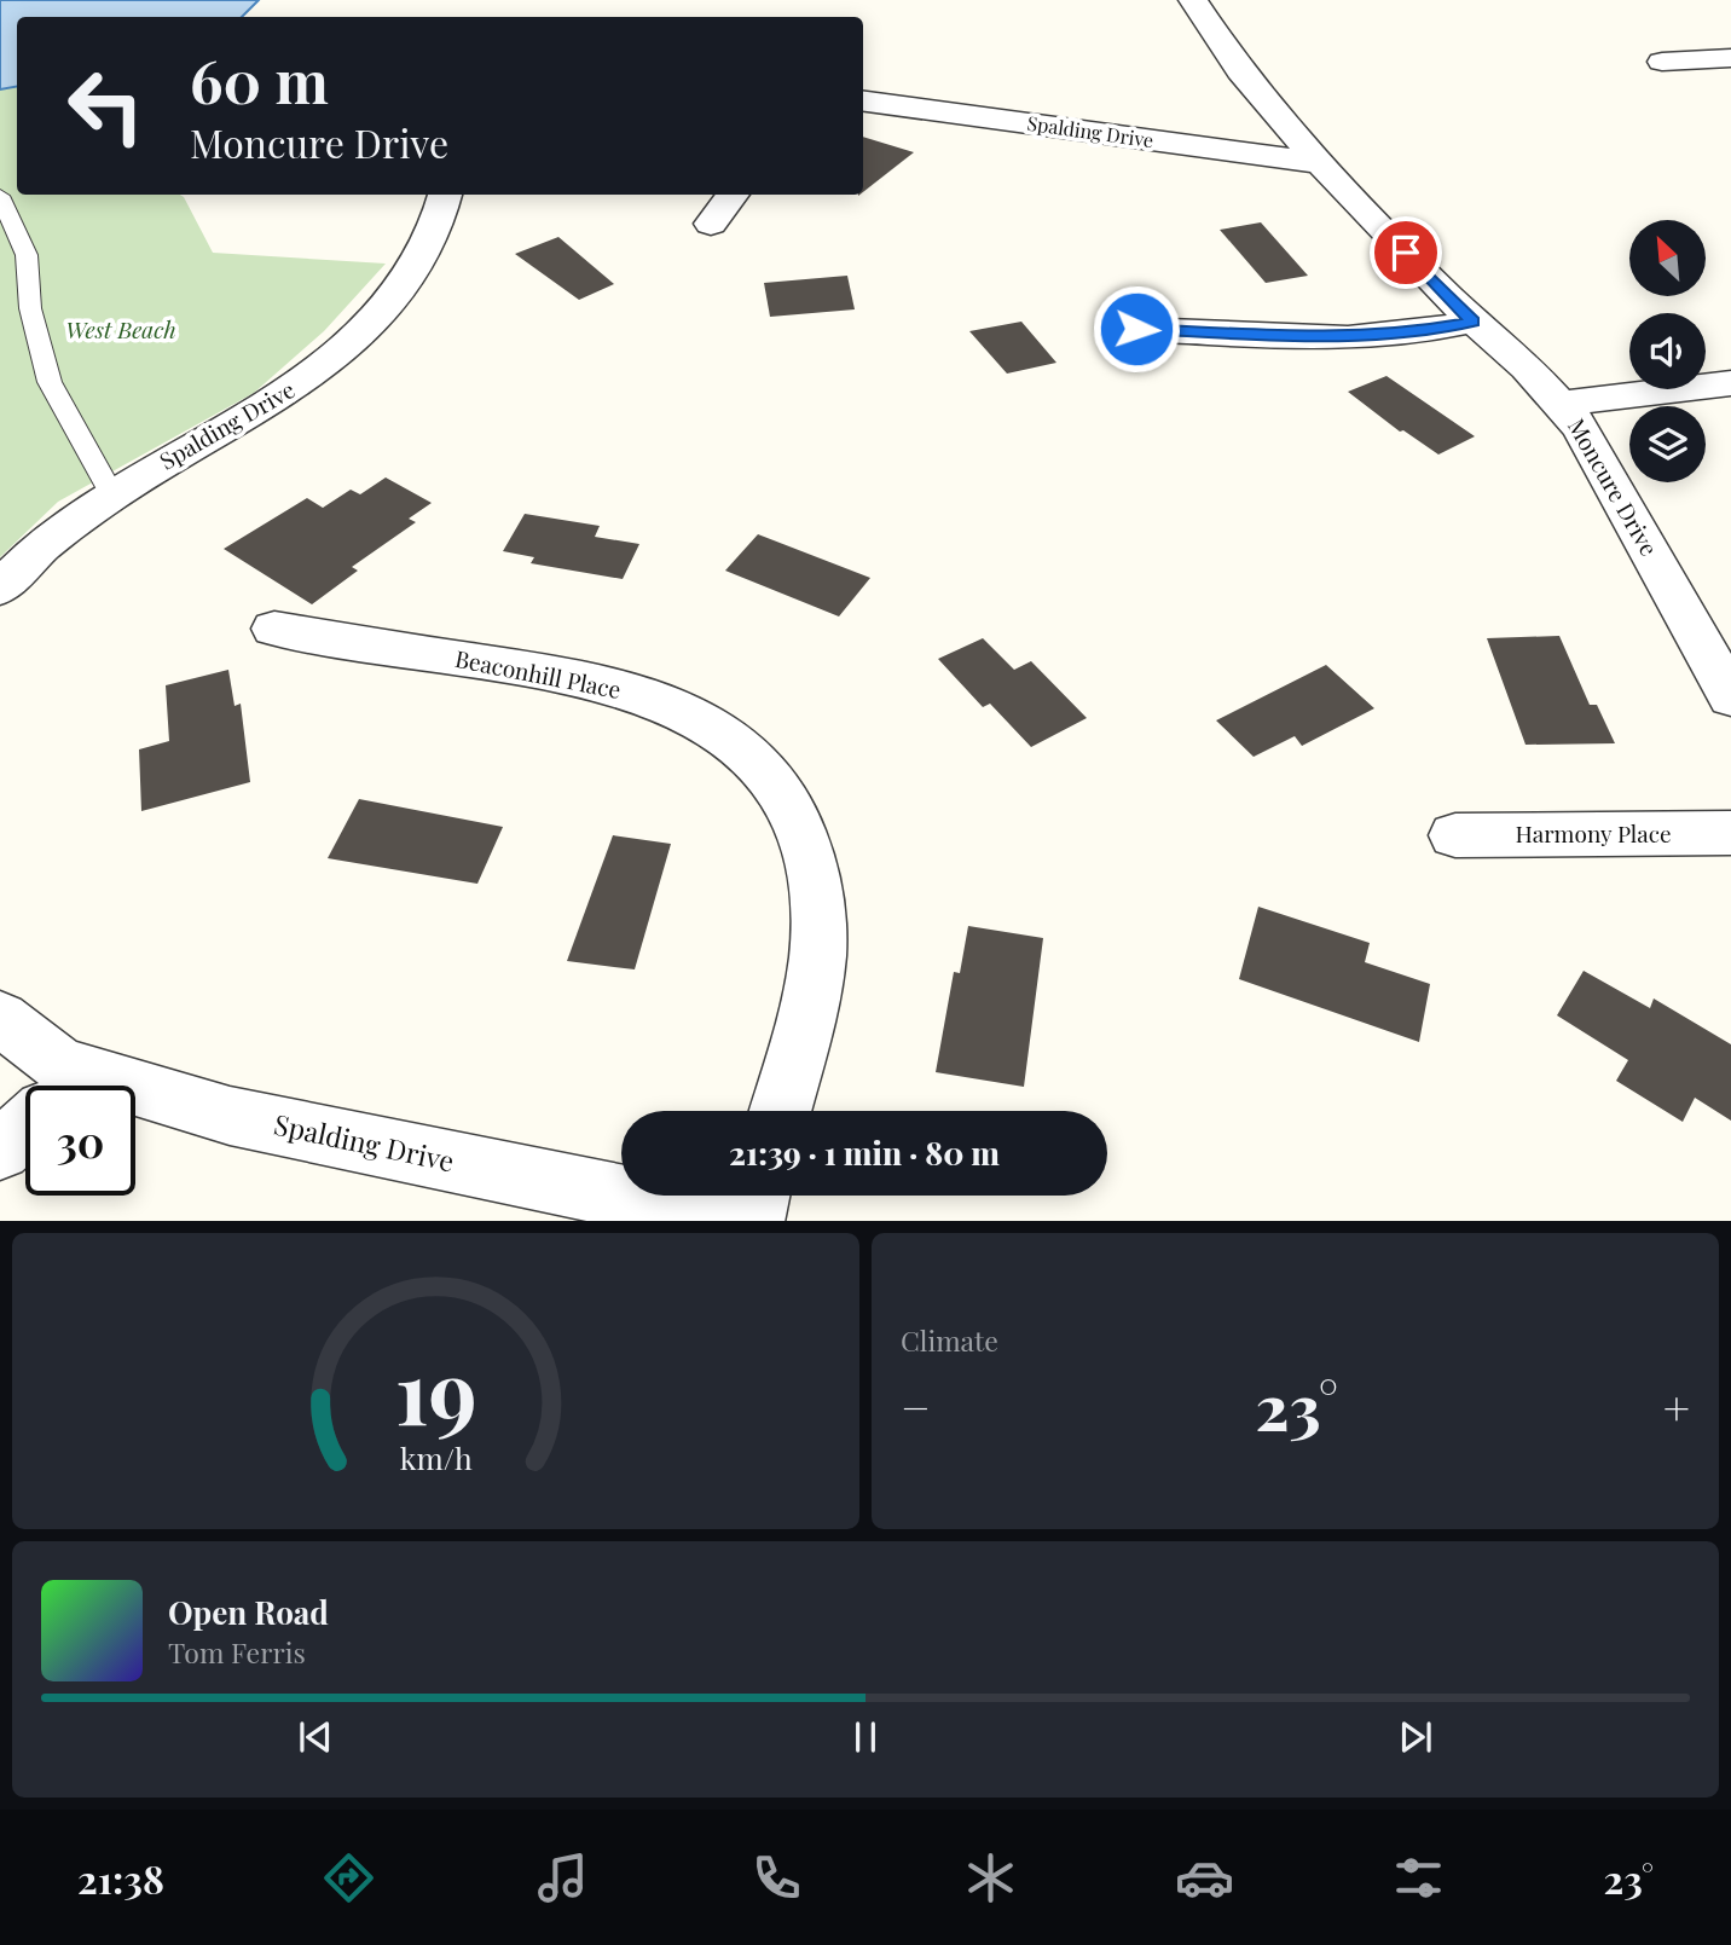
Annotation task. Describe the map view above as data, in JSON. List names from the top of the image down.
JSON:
{
  "streets": {
    "street": [
      "Spalding Drive",
      "Moncure Drive",
      "Beaconhill Place",
      "Harmony Place"
    ]
  },
  "crossings": [
    ["Spalding Drive", "Moncure Drive"]
  ],
  "parks": ["West Beach"],
  "north": "top left",
  "page": {
    "turn": ["60 m", "Moncure Drive"],
    "limit": "30",
    "trip": "21:39 · 1 min · 80 m",
    "tile": "Climate",
    "heat": ["−", "23°", "+"],
    "song": ["Open Road", "Tom Ferris"],
    "tabs": ["21:38", "23°"],
    "gauge": ["19", "km/h"]
  }
}
